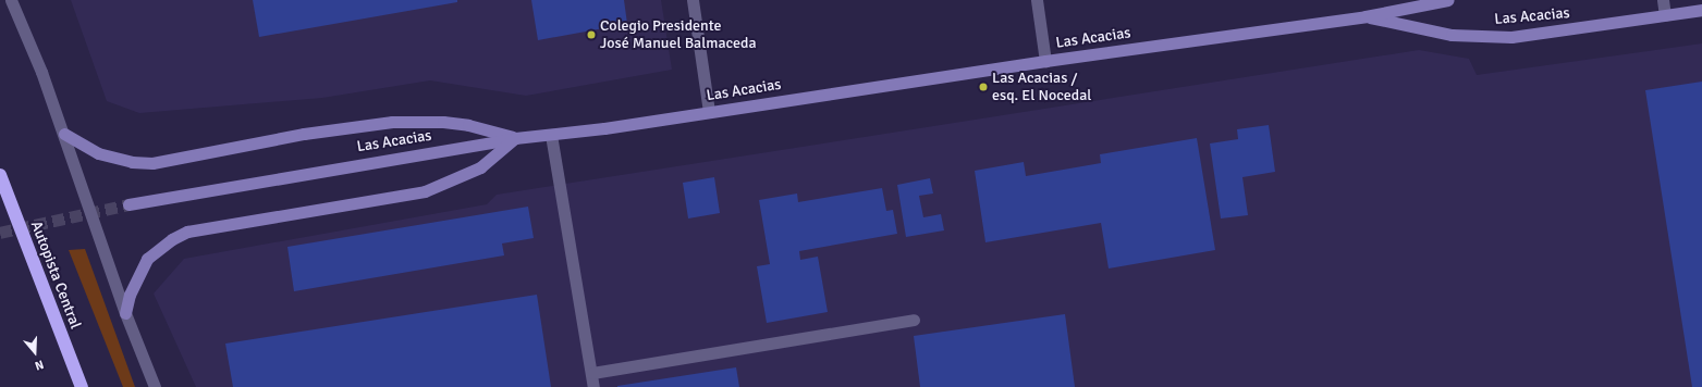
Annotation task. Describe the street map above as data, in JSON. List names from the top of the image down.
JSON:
{
  "streets": {
    "highway": ["Autopista Central"],
    "main road": ["Las Acacias"]
  },
  "places": ["Colegio Presidente José Manuel Balmaceda", "Las Acacias / esq. El Nocedal"],
  "north": "bottom"
}
